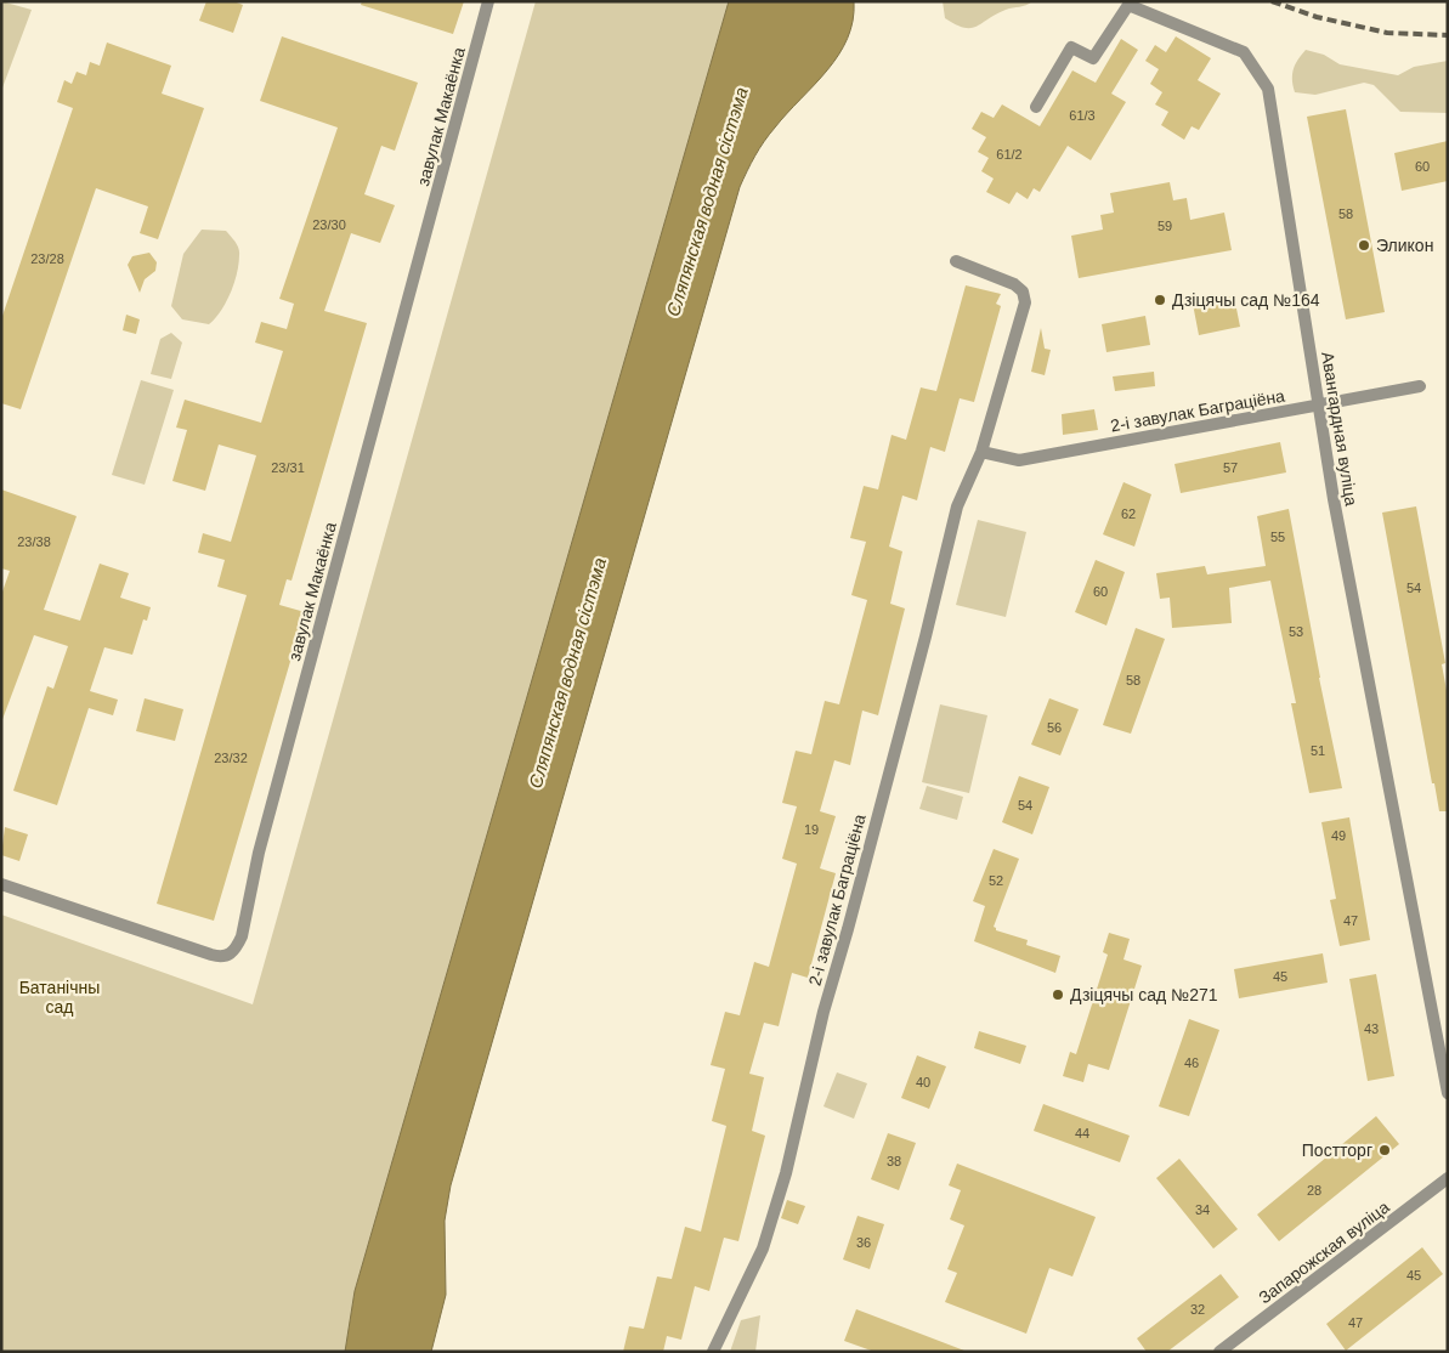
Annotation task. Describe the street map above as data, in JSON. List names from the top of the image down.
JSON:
{
  "streets": {
    "street": [
      "завулак Макаёнка",
      "2-і завулак Баграціёна",
      "Авангардная вуліца",
      "Запарожская вуліца"
    ]
  },
  "crossings": [
    ["2-і завулак Баграціёна", "Авангардная вуліца"]
  ],
  "water": ["Сляпянская водная сістэма"],
  "parks": ["Батанічны сад"],
  "places": [
    "Эликон",
    "Дзіцячы сад №164",
    "Дзіцячы сад №271",
    "Постторг"
  ],
  "house_numbers": [
    "61/3",
    "61/2",
    "60",
    "58",
    "23/30",
    "59",
    "23/28",
    "23/31",
    "57",
    "62",
    "55",
    "23/38",
    "54",
    "60",
    "53",
    "58",
    "56",
    "51",
    "23/32",
    "54",
    "19",
    "49",
    "52",
    "47",
    "45",
    "43",
    "46",
    "40",
    "44",
    "38",
    "28",
    "34",
    "36",
    "45",
    "32",
    "47"
  ]
}
